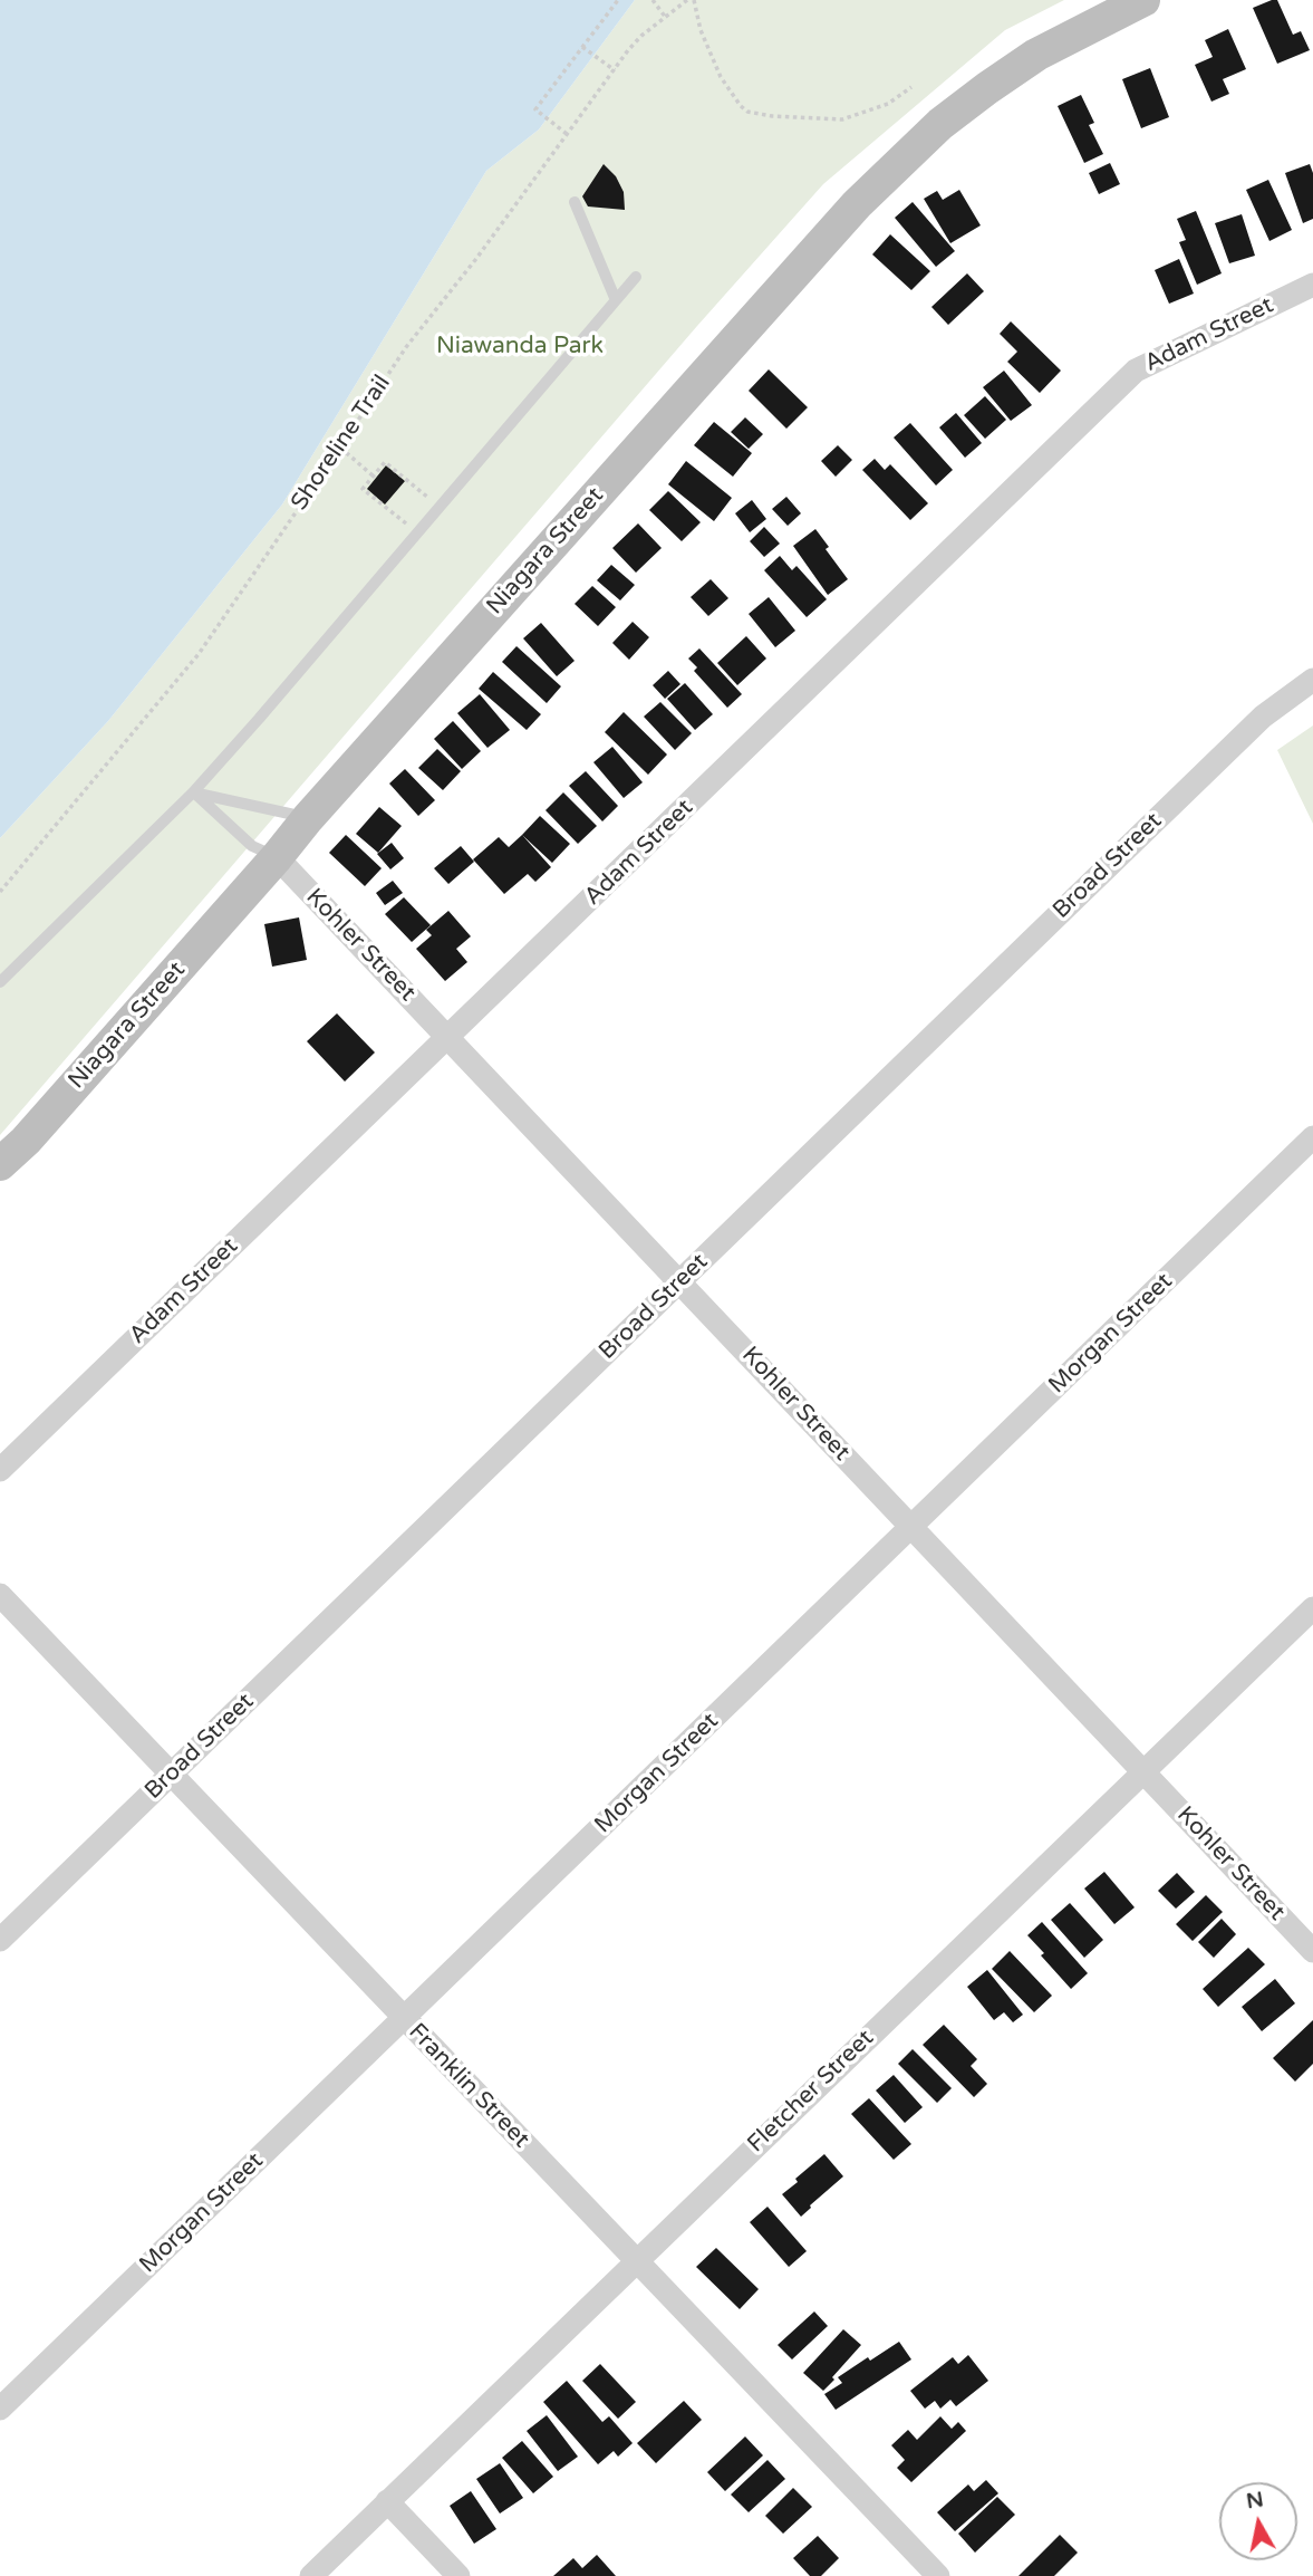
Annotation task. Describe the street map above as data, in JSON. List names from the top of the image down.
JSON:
{
  "streets": {
    "main road": ["Niagara Street"],
    "street": [
      "Adam Street",
      "Broad Street",
      "Kohler Street",
      "Morgan Street",
      "Franklin Street",
      "Fletcher Street"
    ],
    "path": ["Shoreline Trail"]
  },
  "crossings": [
    ["Adam Street", "Kohler Street"],
    ["Niagara Street", "Kohler Street"],
    ["Broad Street", "Kohler Street"],
    ["Broad Street", "Franklin Street"],
    ["Kohler Street", "Morgan Street"],
    ["Kohler Street", "Fletcher Street"],
    ["Morgan Street", "Franklin Street"],
    ["Franklin Street", "Fletcher Street"]
  ],
  "parks": ["Niawanda Park"],
  "north": "top"
}
